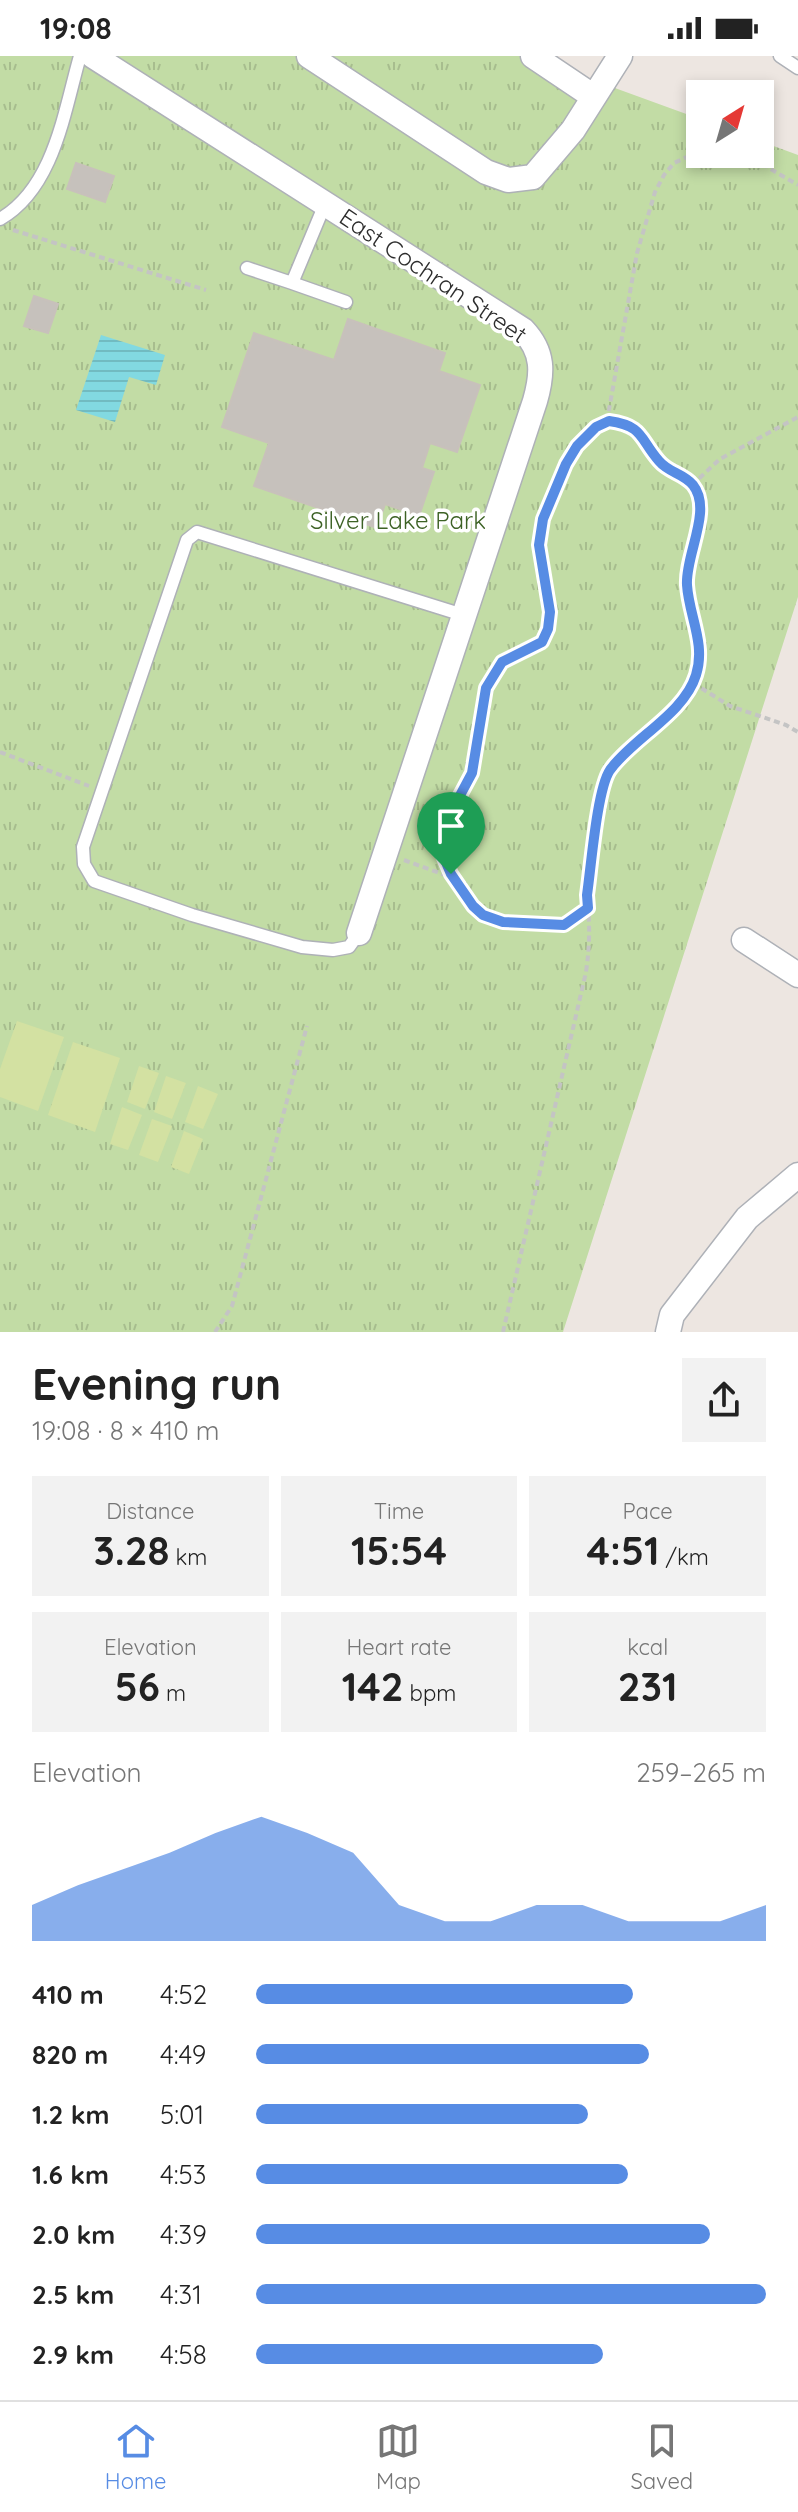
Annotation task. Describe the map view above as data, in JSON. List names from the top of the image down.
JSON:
{
  "streets": {
    "street": ["East Cochran Street"]
  },
  "parks": ["Silver Lake Park"],
  "north": "top right",
  "page": {
    "status": "19:08",
    "heading": ["Evening run", "19:08 · 8 × 410 m"],
    "stats": [
      ["Distance", "3.28 km"],
      ["Time", "15:54"],
      ["Pace", "4:51 /km"],
      ["Elevation", "56 m"],
      ["Heart rate", "142 bpm"],
      ["kcal", "231"]
    ],
    "chart": ["Elevation", "259–265 m"],
    "list": [
      {
        "name": "410 m",
        "note": "4:52"
      },
      {
        "name": "820 m",
        "note": "4:49"
      },
      {
        "name": "1.2 km",
        "note": "5:01"
      },
      {
        "name": "1.6 km",
        "note": "4:53"
      },
      {
        "name": "2.0 km",
        "note": "4:39"
      },
      {
        "name": "2.5 km",
        "note": "4:31"
      },
      {
        "name": "2.9 km",
        "note": "4:58"
      }
    ],
    "tabs": ["Home", "Map", "Saved"]
  }
}
